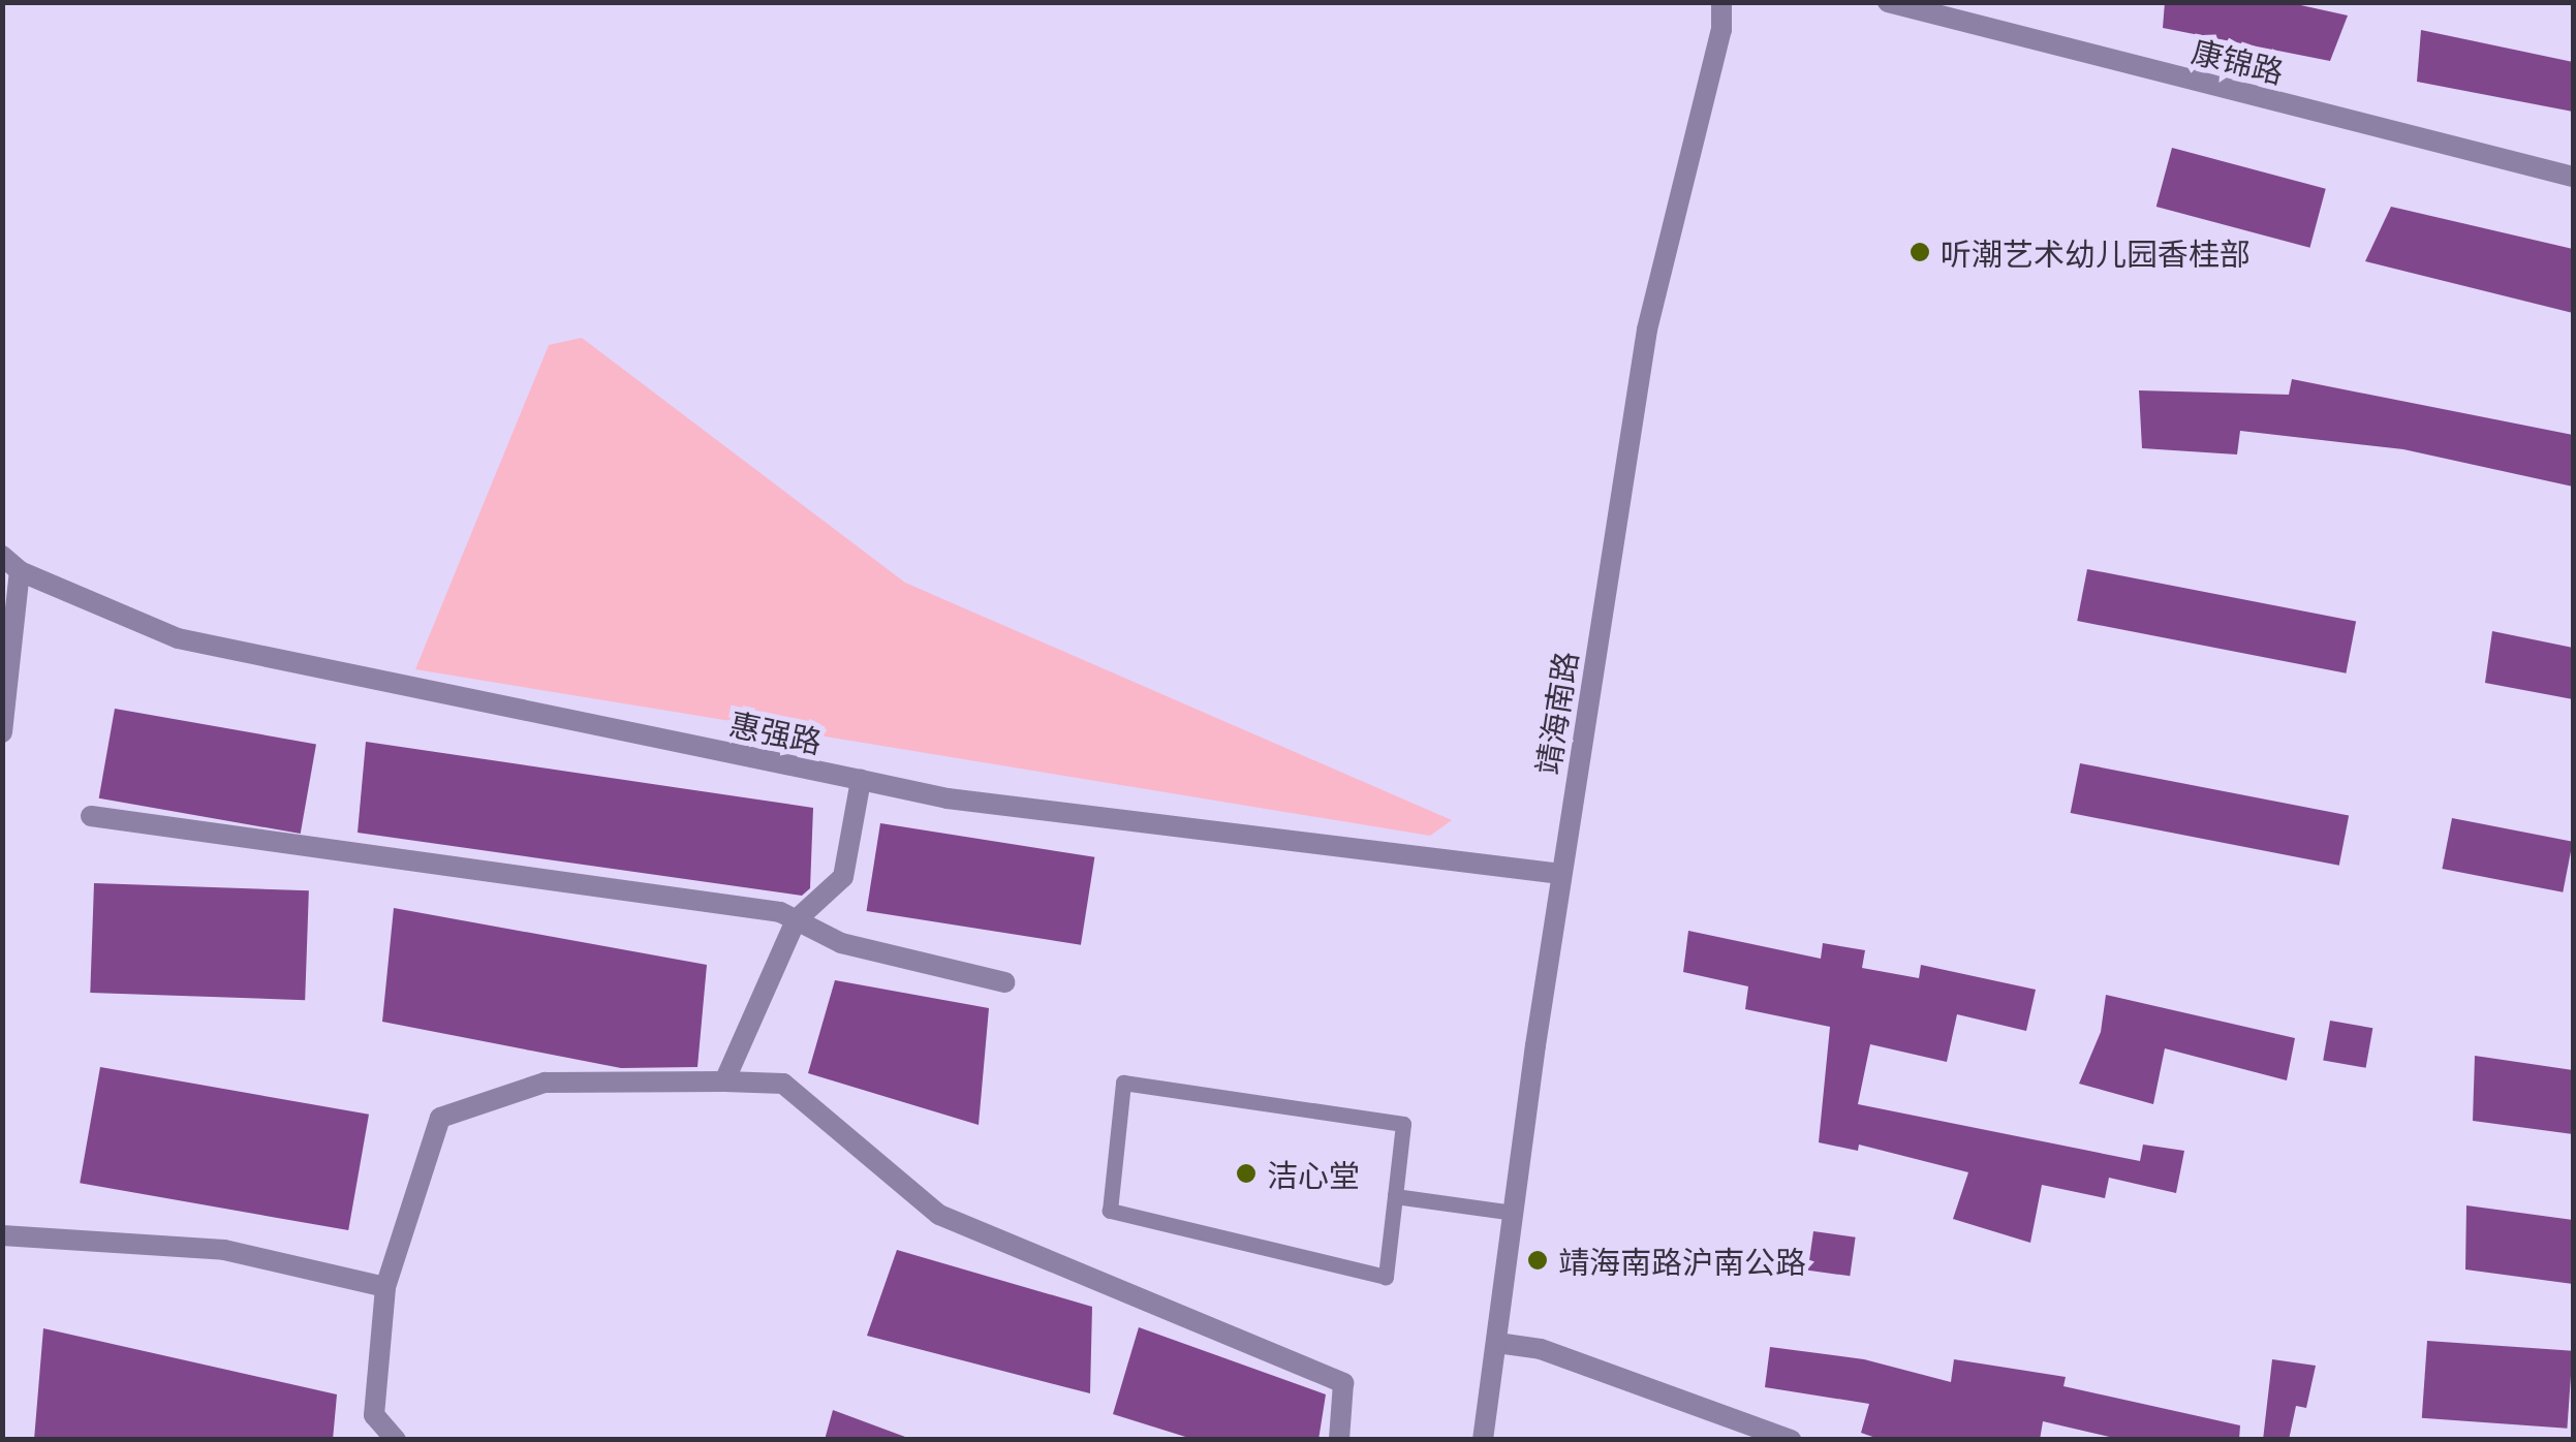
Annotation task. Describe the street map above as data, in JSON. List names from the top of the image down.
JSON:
{
  "streets": {
    "street": ["康锦路", "靖海南路", "惠强路"]
  },
  "crossings": [
    ["靖海南路", "惠强路"]
  ],
  "places": ["听潮艺术幼儿园香桂部", "洁心堂", "靖海南路沪南公路"]
}
